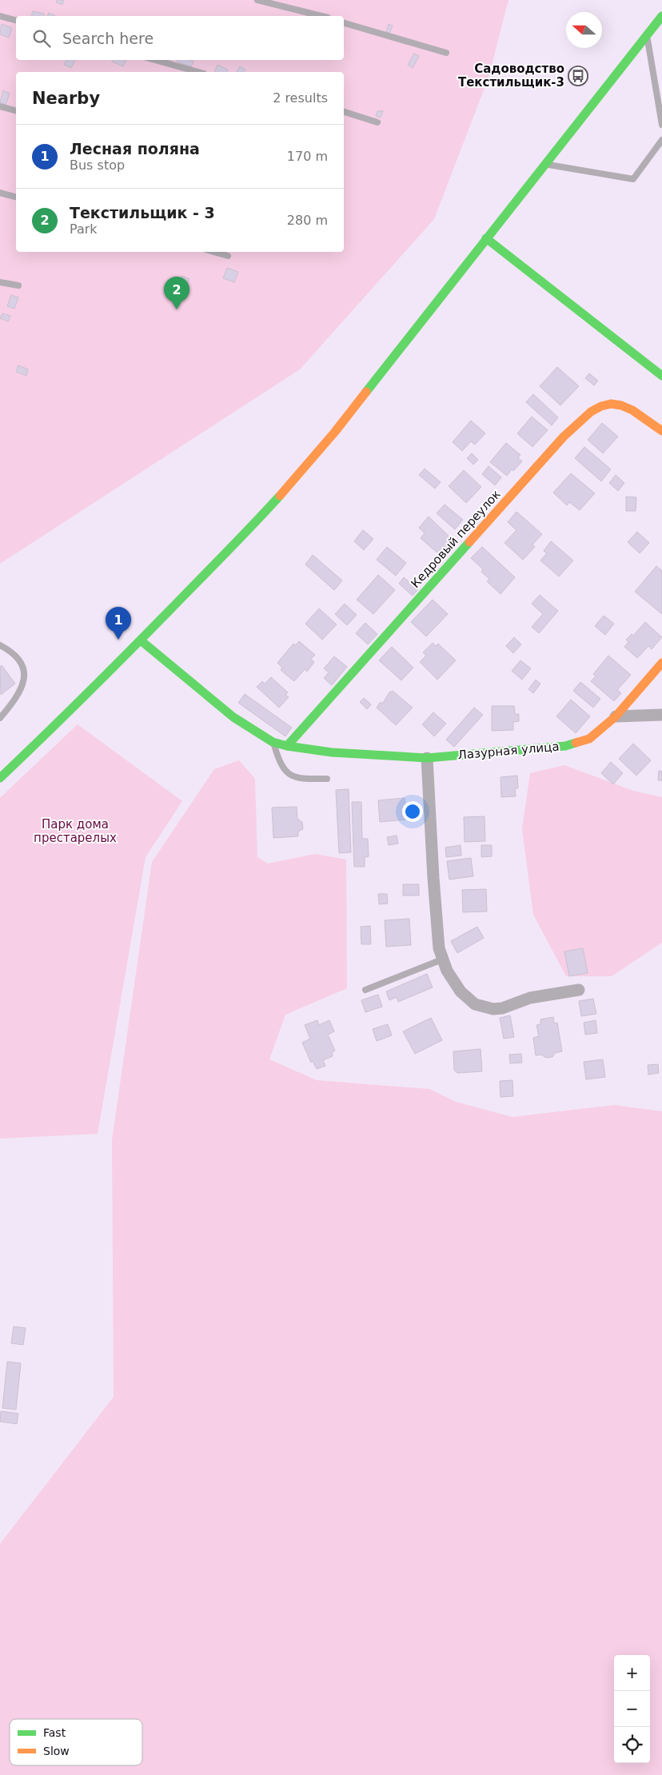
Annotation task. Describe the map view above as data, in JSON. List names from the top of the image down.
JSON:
{
  "streets": {
    "main road": ["Кедровый переулок", "Лазурная улица"]
  },
  "crossings": [
    ["Кедровый переулок", "Лазурная улица"]
  ],
  "parks": ["Парк дома престарелых"],
  "places": {
    "bus stop": ["Садоводство Текстильщик-3"]
  },
  "legend": ["Fast", "Slow"],
  "north": "left",
  "page": {
    "search": "Search here",
    "heading": ["Nearby", "2 results"],
    "list": [
      {
        "mark": "1",
        "name": "Лесная поляна",
        "note": "Bus stop",
        "value": "170 m"
      },
      {
        "mark": "2",
        "name": "Текстильщик - 3",
        "note": "Park",
        "value": "280 m"
      }
    ],
    "pins": ["2", "1"],
    "map_buttons": ["+", "−"]
  }
}
